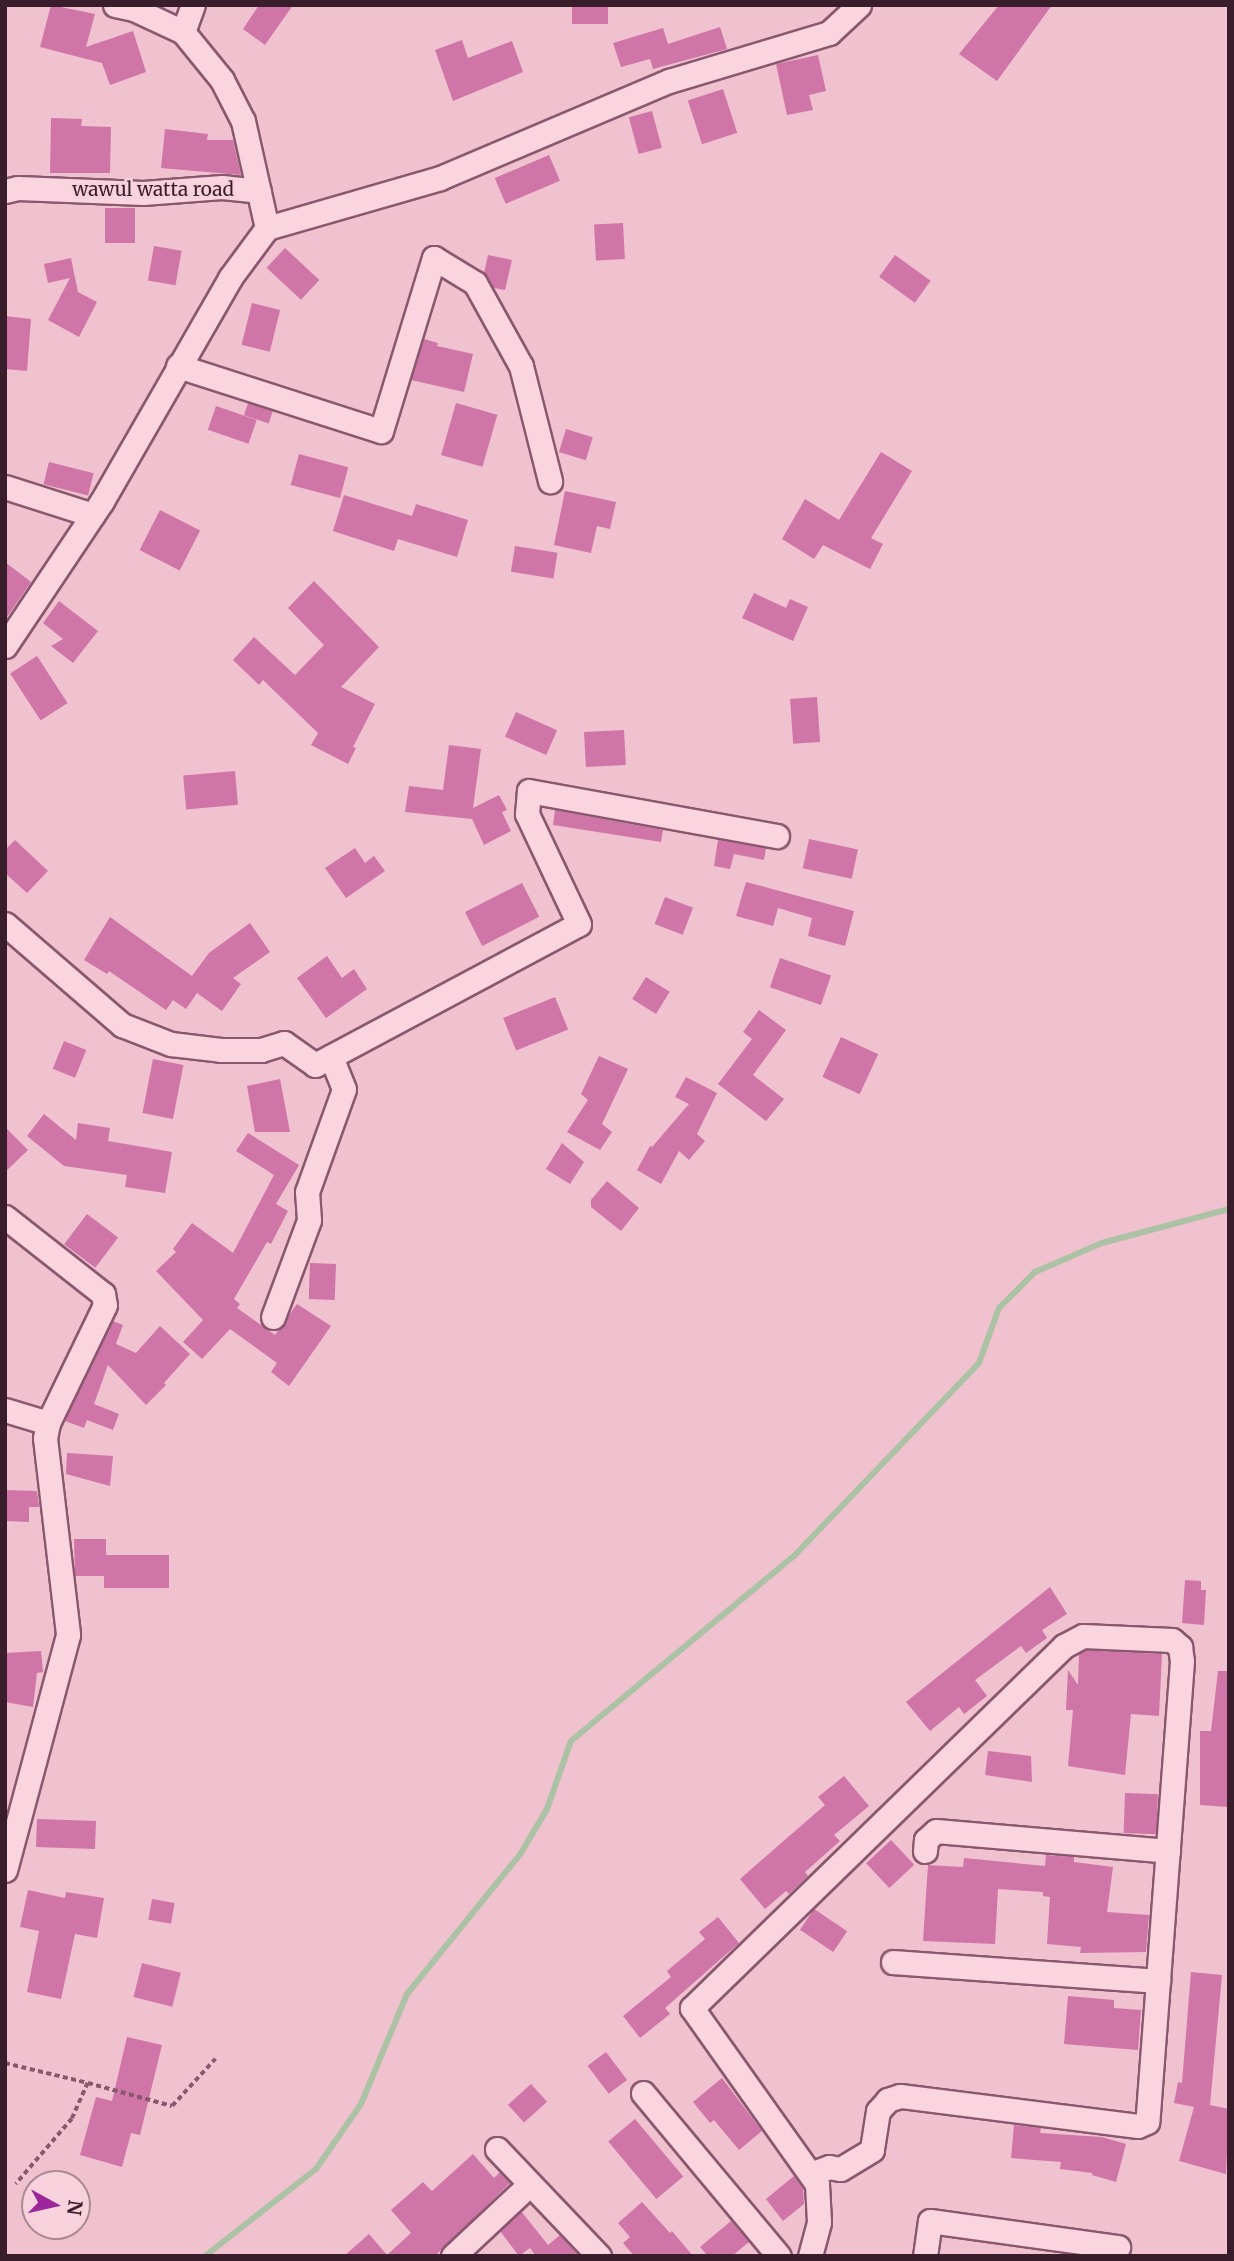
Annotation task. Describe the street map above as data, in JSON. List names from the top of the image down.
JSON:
{
  "streets": {
    "street": ["wawul watta road"]
  },
  "north": "right"
}
